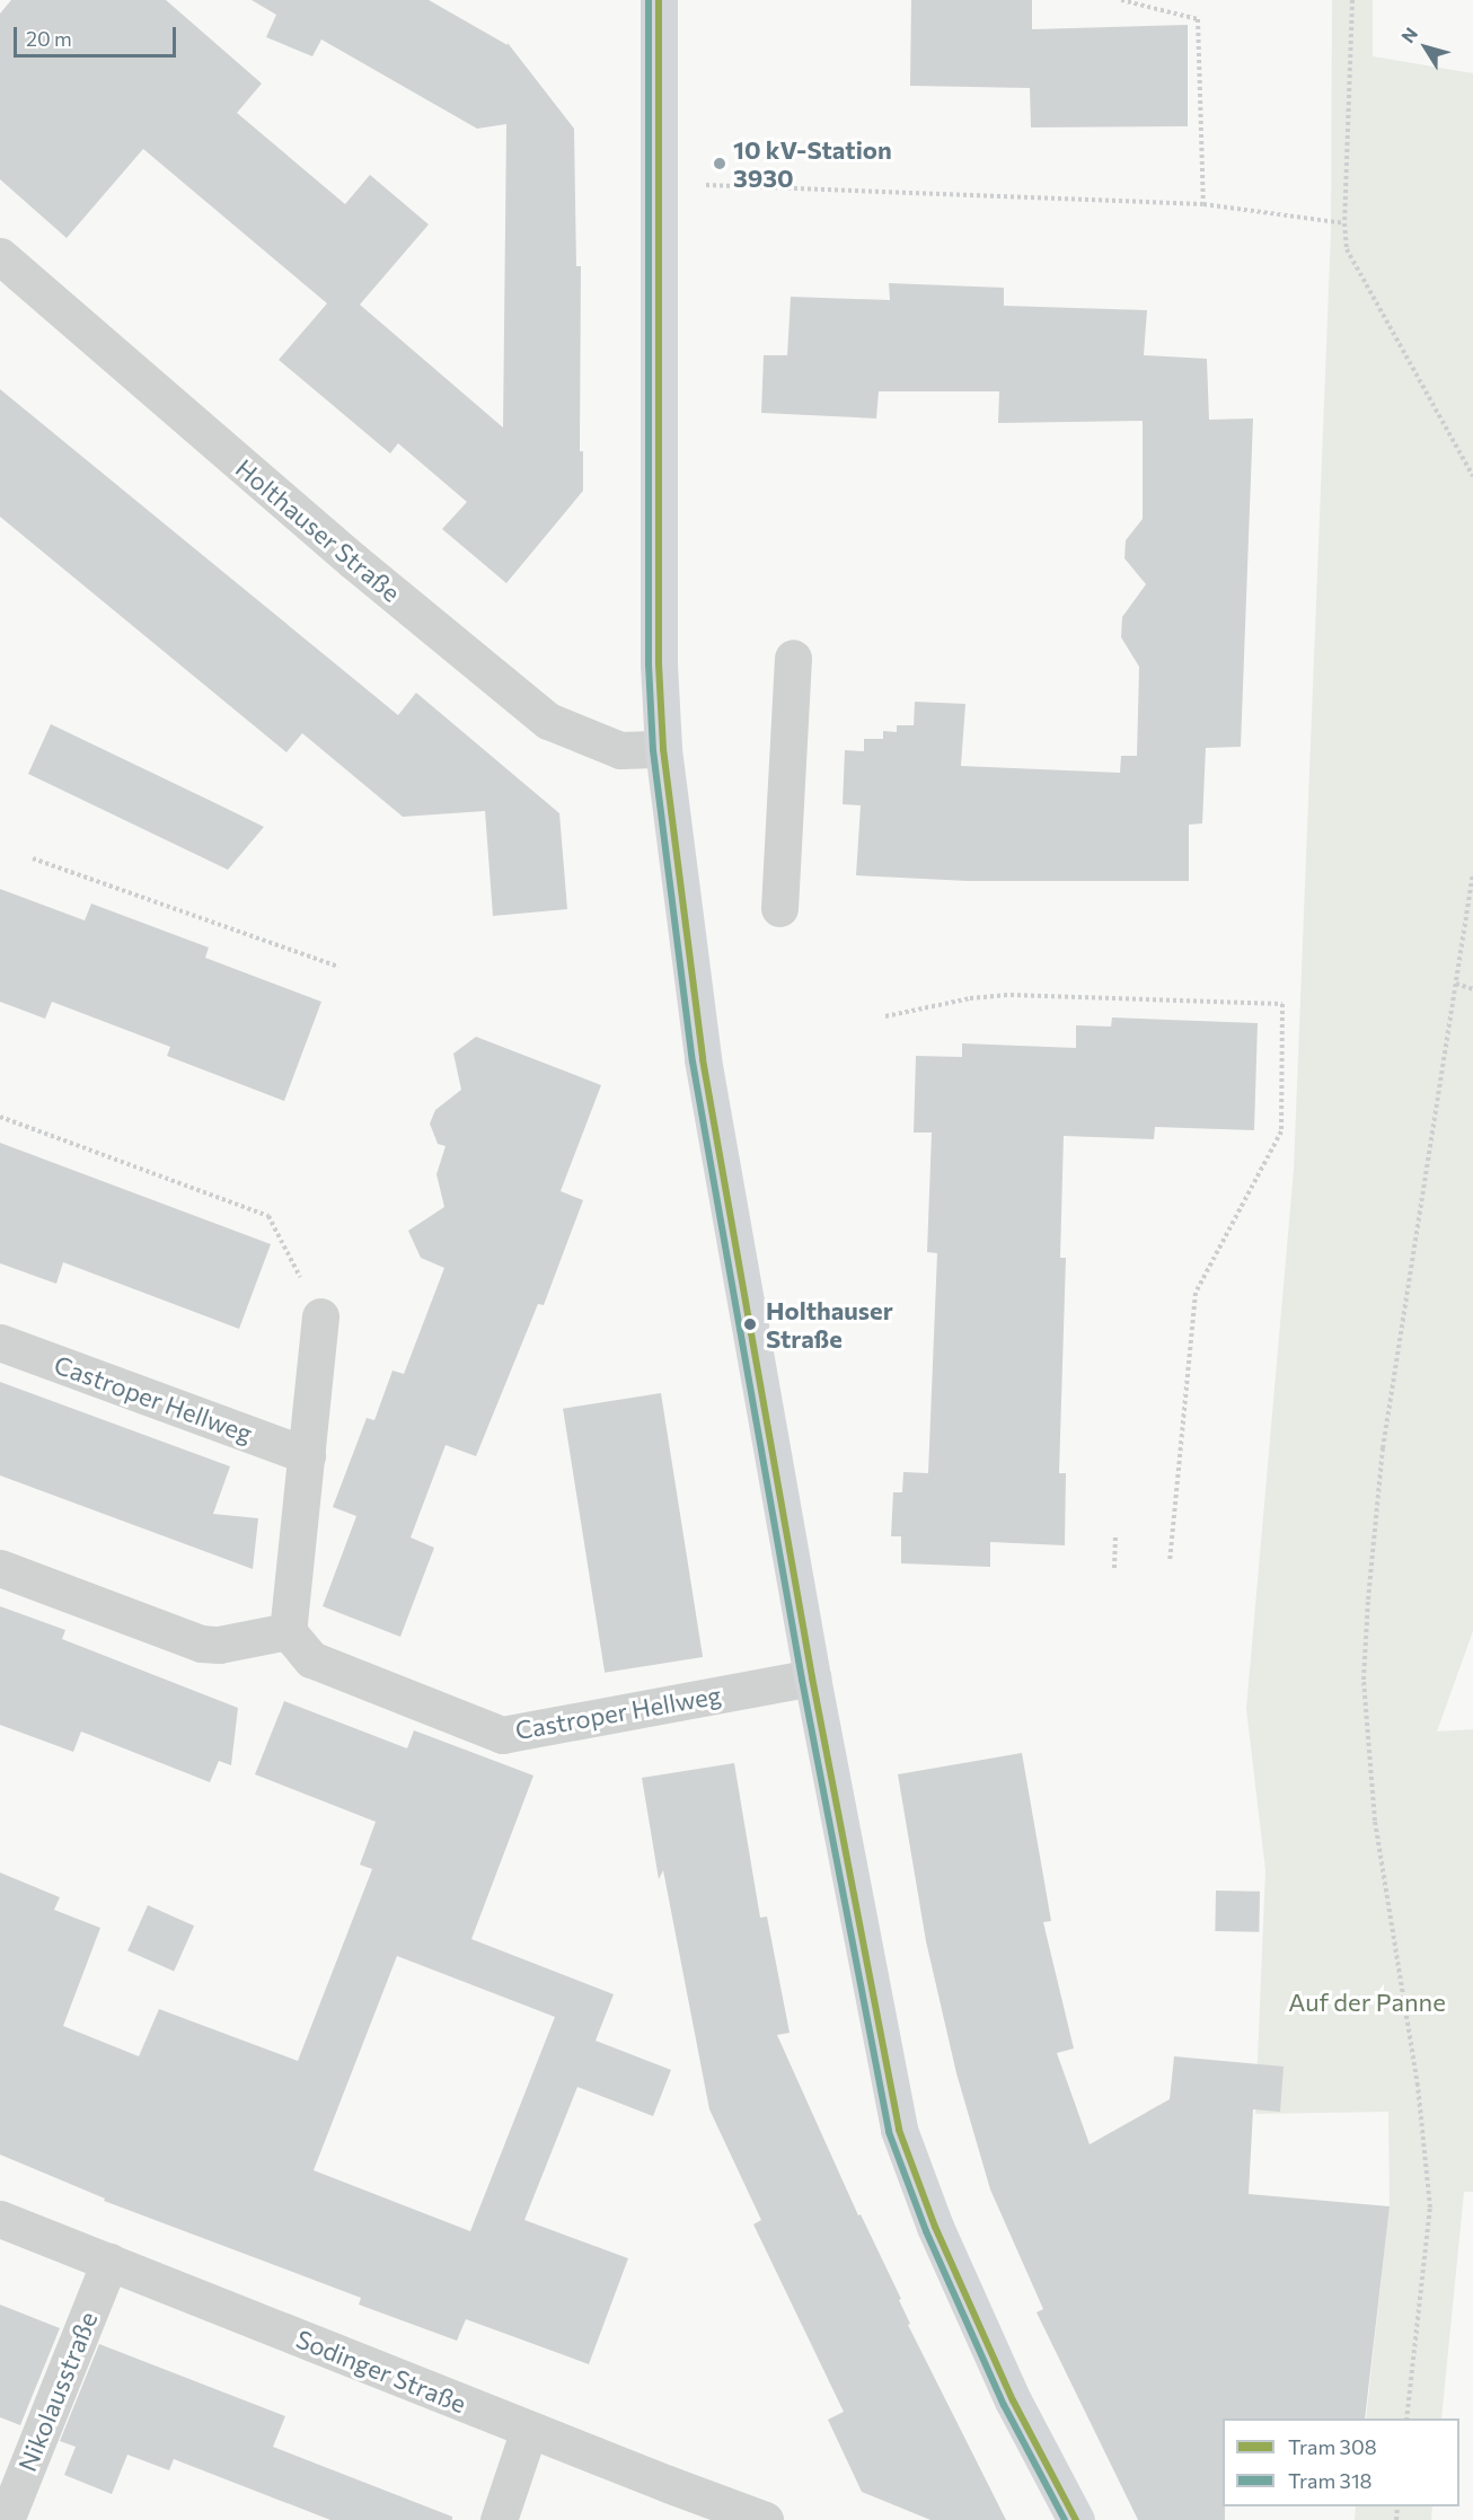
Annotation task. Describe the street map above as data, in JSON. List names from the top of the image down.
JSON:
{
  "streets": {
    "street": [
      "Holthauser Straße",
      "Castroper Hellweg",
      "Sodinger Straße",
      "Nikolausstraße"
    ]
  },
  "crossings": [
    ["Sodinger Straße", "Nikolausstraße"]
  ],
  "parks": ["Auf der Panne"],
  "places": ["10 kV-Station 3930", "Holthauser Straße"],
  "lines": ["tram line 308", "tram line 318"],
  "legend": ["Tram 308", "Tram 318"],
  "scale_bar": "20 m",
  "north": "top left"
}
